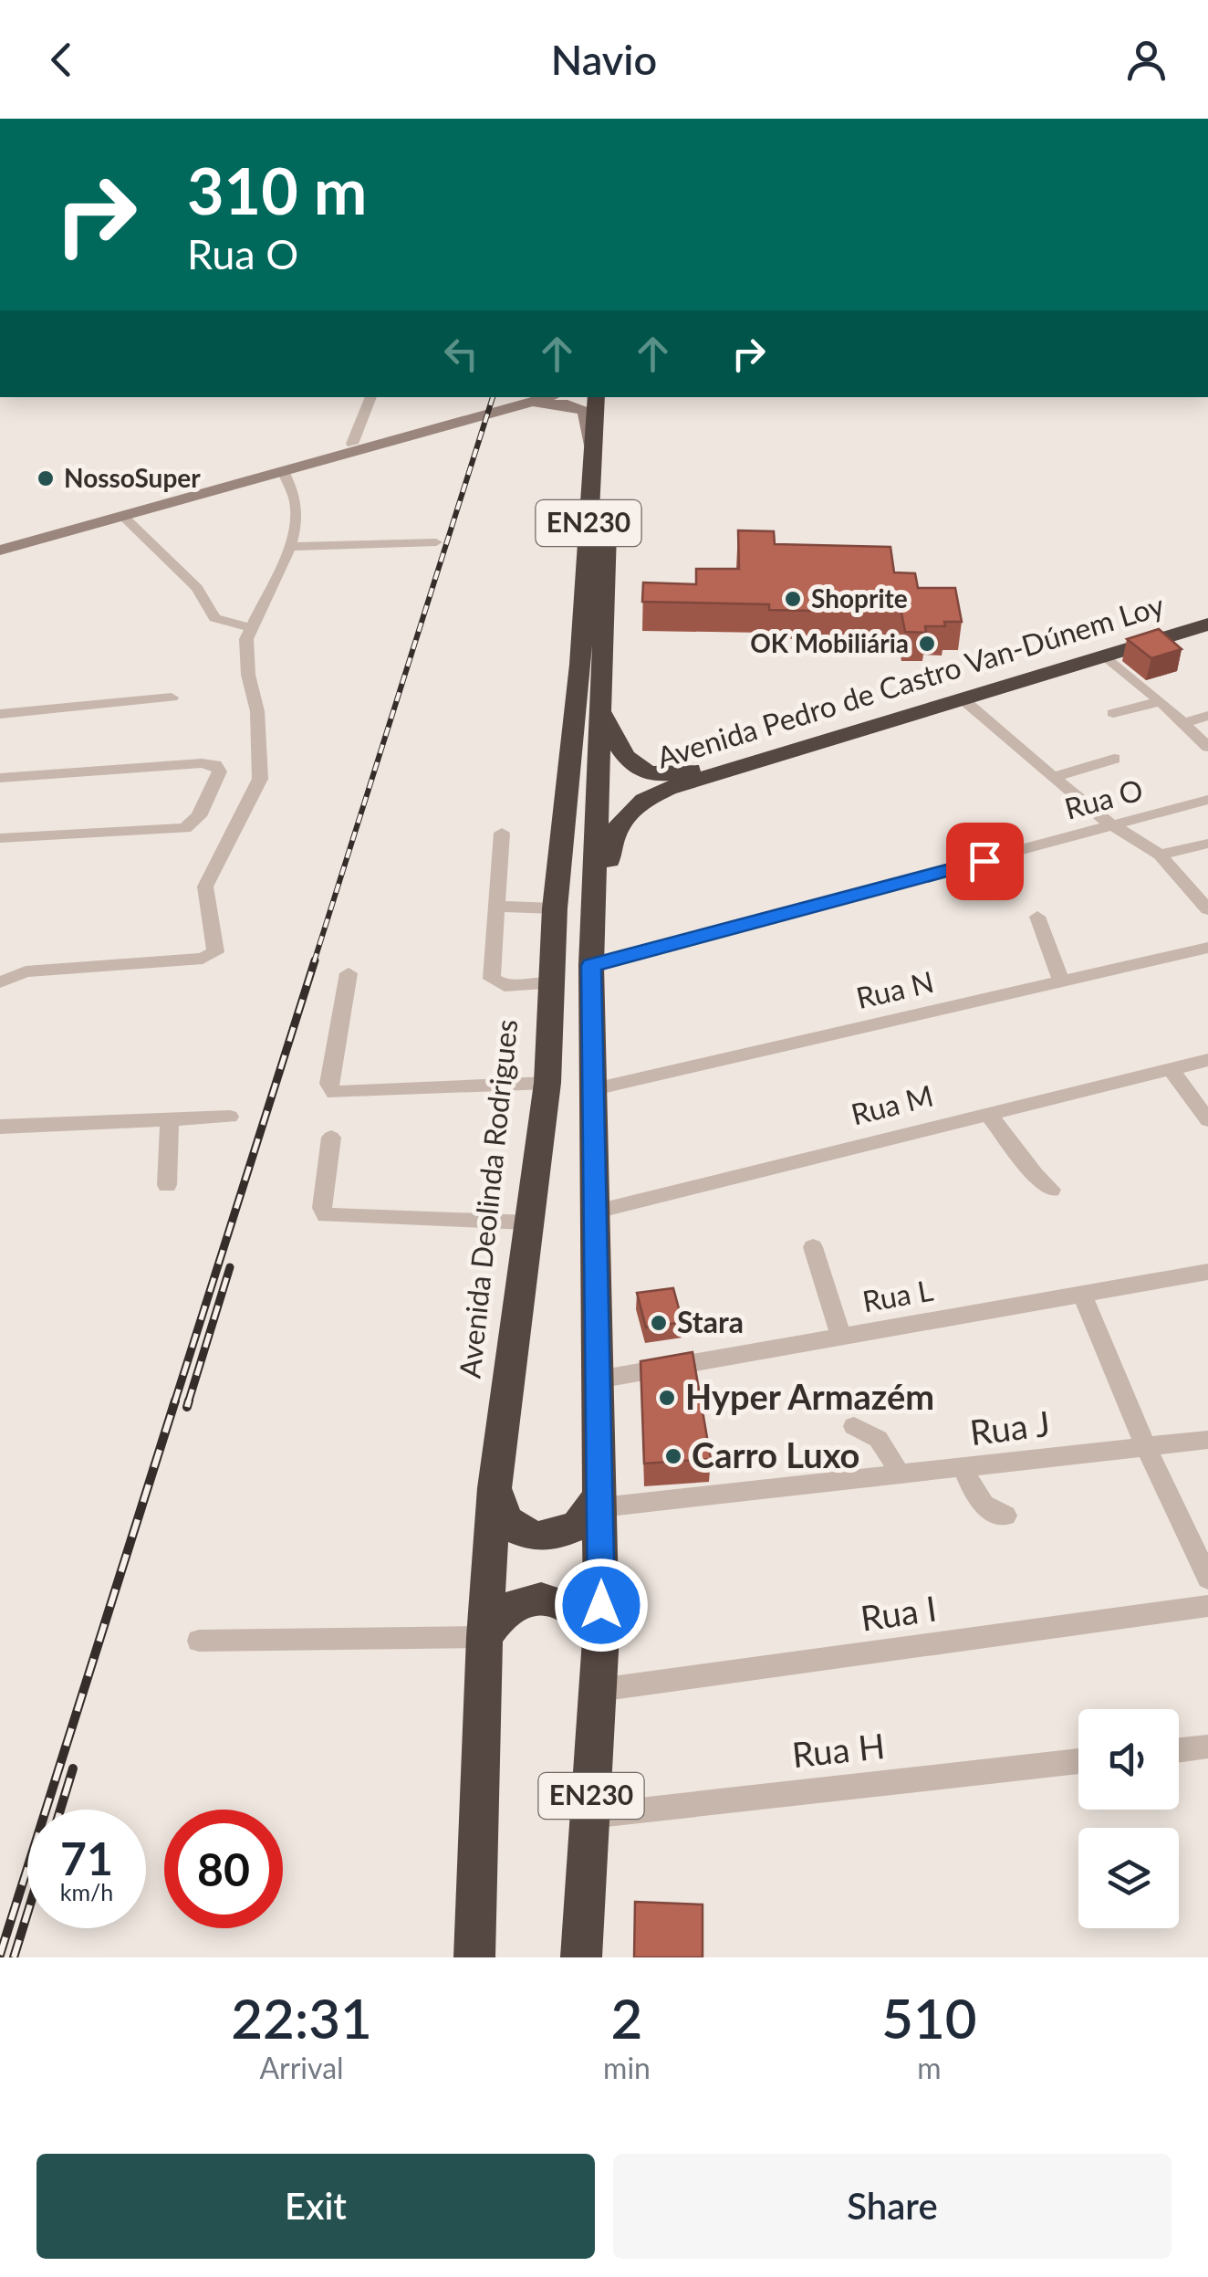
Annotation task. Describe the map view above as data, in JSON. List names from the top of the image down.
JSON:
{
  "streets": {
    "highway": ["EN230", "Avenida Pedro de Castro Van-Dúnem Loy", "Avenida Deolinda Rodrigues"],
    "street": [
      "Rua O",
      "Rua N",
      "Rua M",
      "Rua L",
      "Rua J",
      "Rua I",
      "Rua H"
    ]
  },
  "crossings": [
    ["EN230", "Avenida Pedro de Castro Van-Dúnem Loy"],
    ["EN230", "Rua O"],
    ["EN230", "Rua N"],
    ["EN230", "Rua M"],
    ["EN230", "Rua L"],
    ["EN230", "Rua J"],
    ["EN230", "Rua I"],
    ["EN230", "Rua H"]
  ],
  "places": [
    "NossoSuper",
    "Shoprite",
    "OK Mobiliária",
    "Stara",
    "Hyper Armazém",
    "Carro Luxo"
  ],
  "page": {
    "header": "Navio",
    "turn": ["310 m", "Rua O"],
    "speed": "71 km/h",
    "limit": "80",
    "eta": [
      "22:31",
      "Arrival",
      "2",
      "min",
      "510",
      "m"
    ],
    "buttons": ["Exit", "Share"]
  }
}
